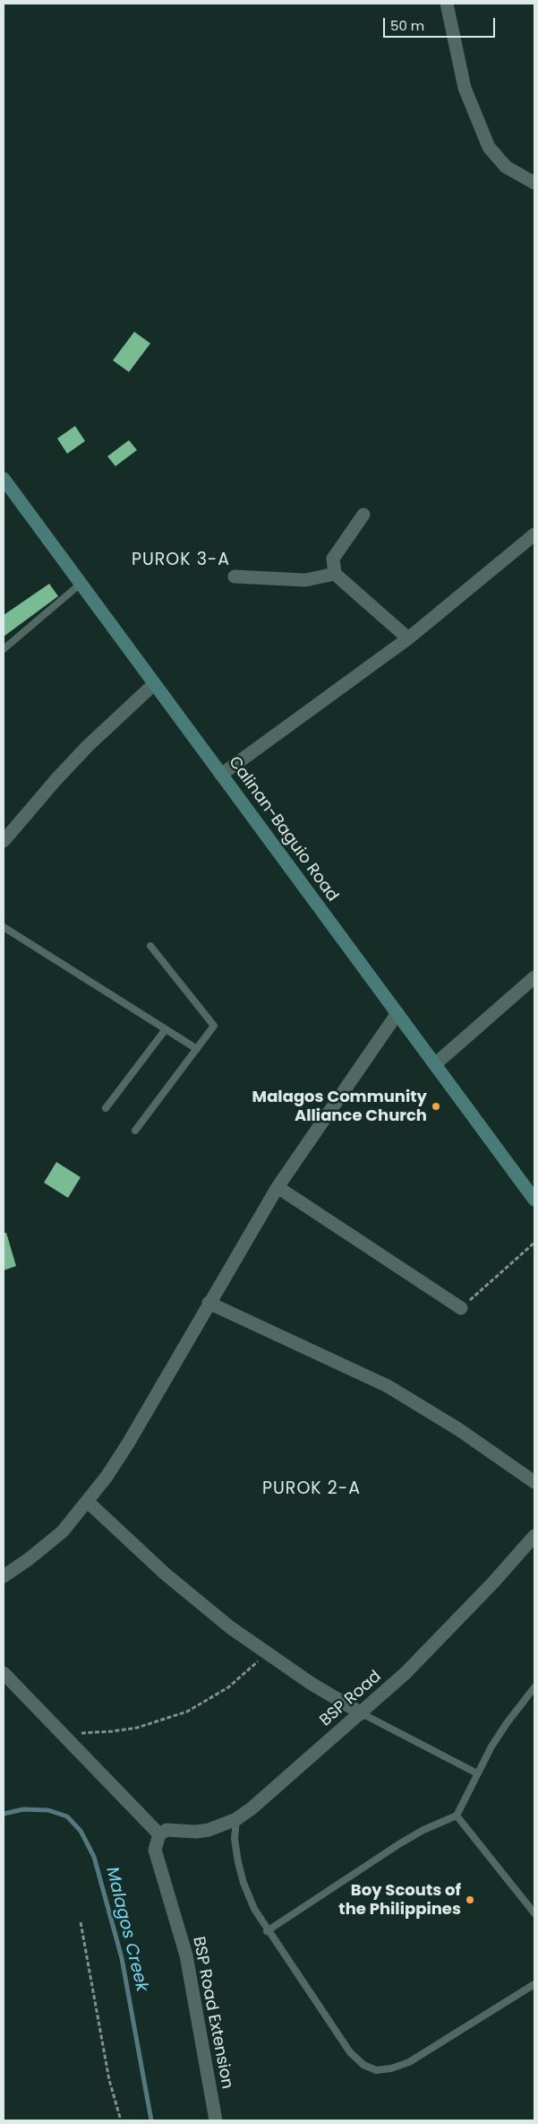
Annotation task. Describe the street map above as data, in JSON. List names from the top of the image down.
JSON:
{
  "streets": {
    "main road": ["Calinan-Baguio Road"],
    "street": ["BSP Road", "BSP Road Extension"]
  },
  "crossings": [
    ["BSP Road", "BSP Road Extension"]
  ],
  "districts": ["PUROK 3-A", "PUROK 2-A"],
  "water": ["Malagos Creek"],
  "places": ["Malagos Community Alliance Church", "Boy Scouts of the Philippines"],
  "scale_bar": "50 m"
}
